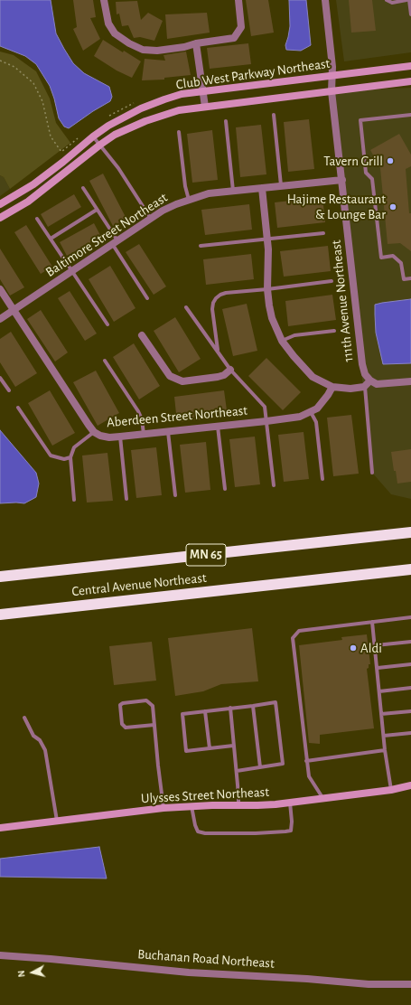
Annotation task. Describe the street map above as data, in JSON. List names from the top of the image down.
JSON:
{
  "streets": {
    "highway": ["MN 65", "Central Avenue Northeast"],
    "street": [
      "Club West Parkway Northeast",
      "Baltimore Street Northeast",
      "111th Avenue Northeast",
      "Aberdeen Street Northeast",
      "Ulysses Street Northeast",
      "Buchanan Road Northeast"
    ]
  },
  "crossings": [
    ["Club West Parkway Northeast", "111th Avenue Northeast"],
    ["Baltimore Street Northeast", "111th Avenue Northeast"],
    ["Baltimore Street Northeast", "Aberdeen Street Northeast"]
  ],
  "places": ["Tavern Grill", "Hajime Restaurant & Lounge Bar", "Aldi"],
  "north": "left"
}
